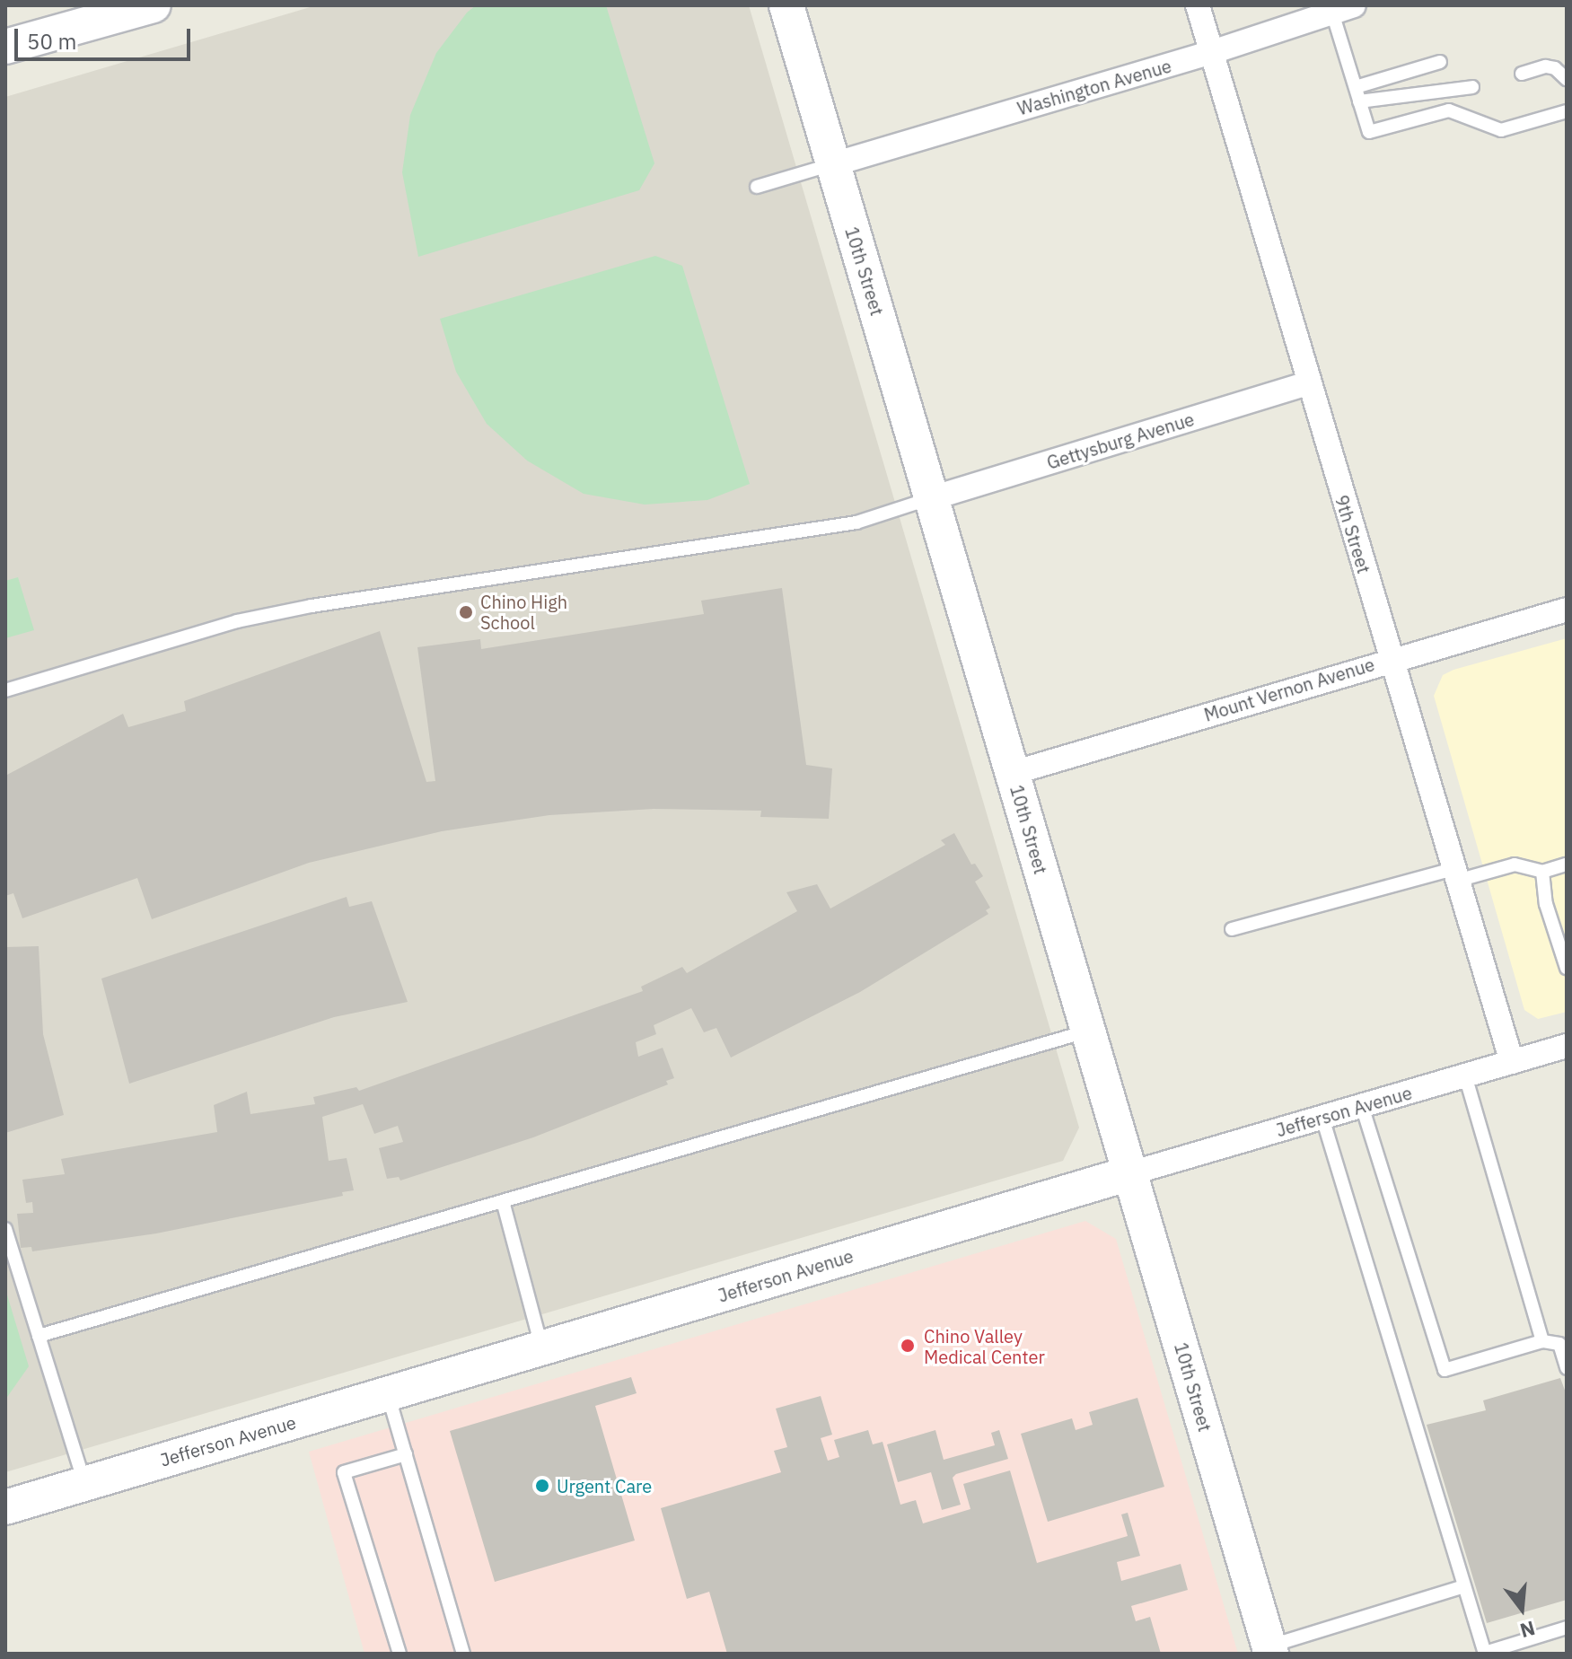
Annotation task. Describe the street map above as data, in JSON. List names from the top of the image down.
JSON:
{
  "streets": {
    "street": [
      "Washington Avenue",
      "10th Street",
      "Gettysburg Avenue",
      "9th Street",
      "Mount Vernon Avenue",
      "Jefferson Avenue"
    ]
  },
  "crossings": [
    ["Washington Avenue", "10th Street"],
    ["Washington Avenue", "9th Street"],
    ["10th Street", "Gettysburg Avenue"],
    ["10th Street", "Mount Vernon Avenue"],
    ["10th Street", "Jefferson Avenue"],
    ["Gettysburg Avenue", "9th Street"],
    ["9th Street", "Mount Vernon Avenue"],
    ["9th Street", "Jefferson Avenue"]
  ],
  "places": ["Chino High School", "Chino Valley Medical Center", "Urgent Care"],
  "scale_bar": "50 m",
  "north": "bottom"
}
